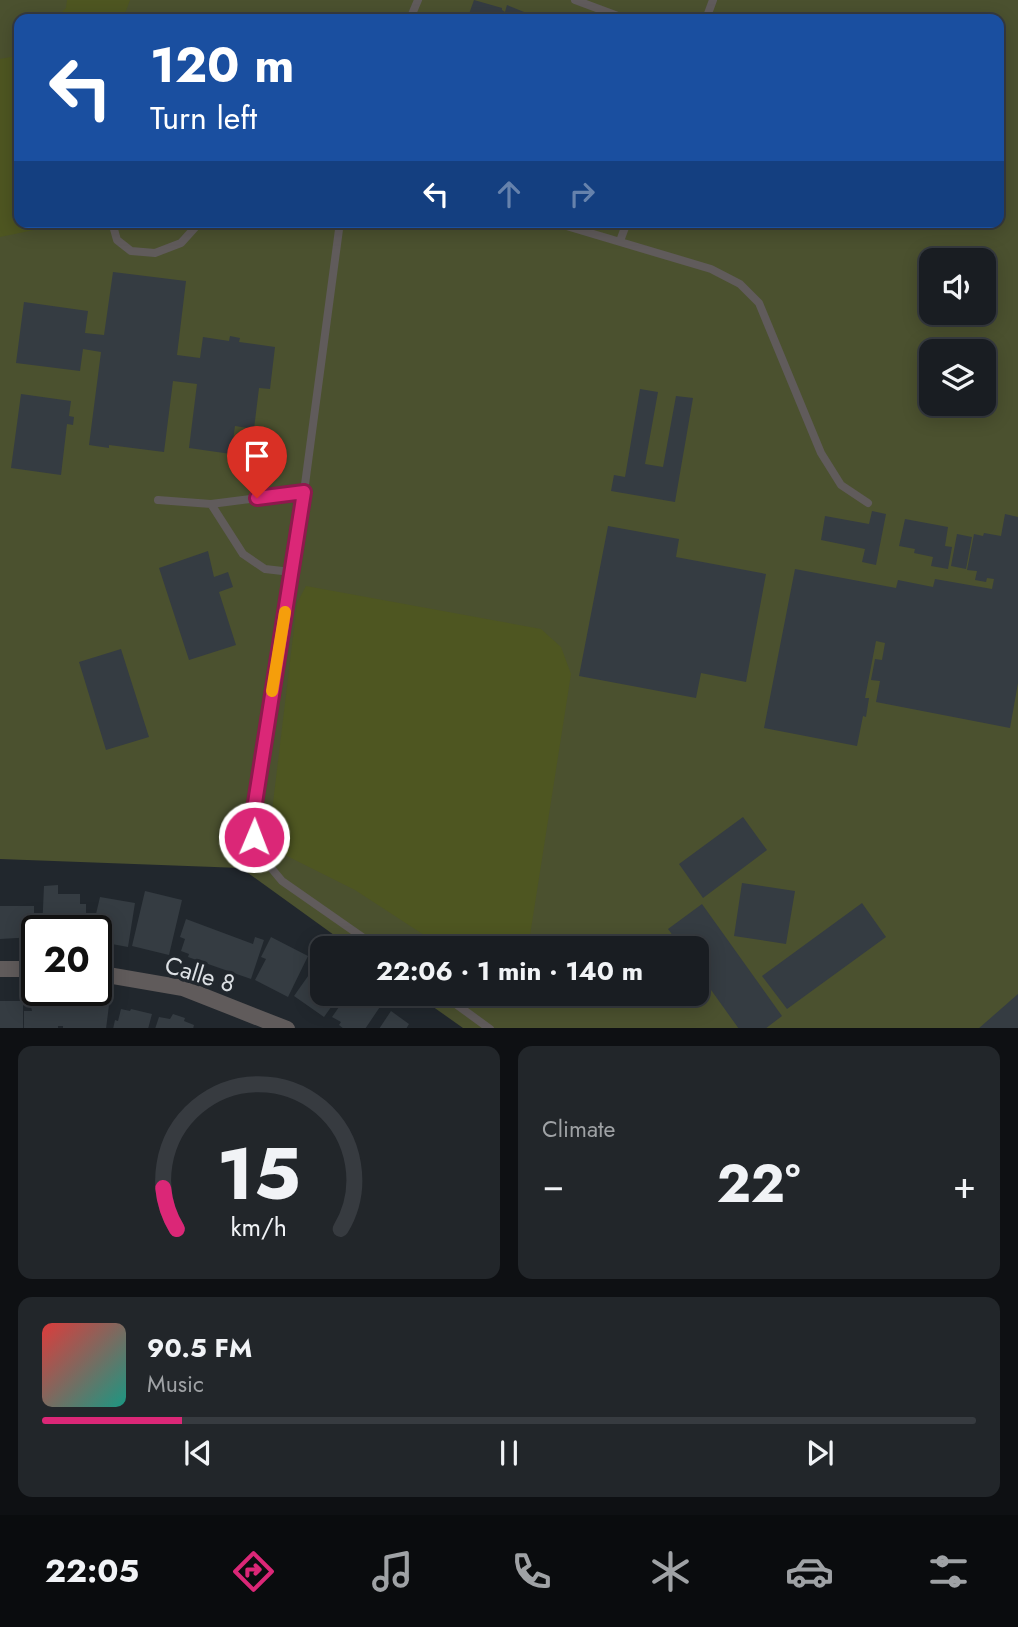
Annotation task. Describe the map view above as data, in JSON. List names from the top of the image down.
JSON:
{
  "streets": {
    "street": ["Calle 8"]
  },
  "page": {
    "turn": ["120 m", "Turn left"],
    "limit": "20",
    "trip": "22:06 · 1 min · 140 m",
    "tile": "Climate",
    "heat": ["−", "22°", "+"],
    "song": ["90.5 FM", "Music"],
    "tabs": "22:05",
    "gauge": ["15", "km/h"]
  }
}
